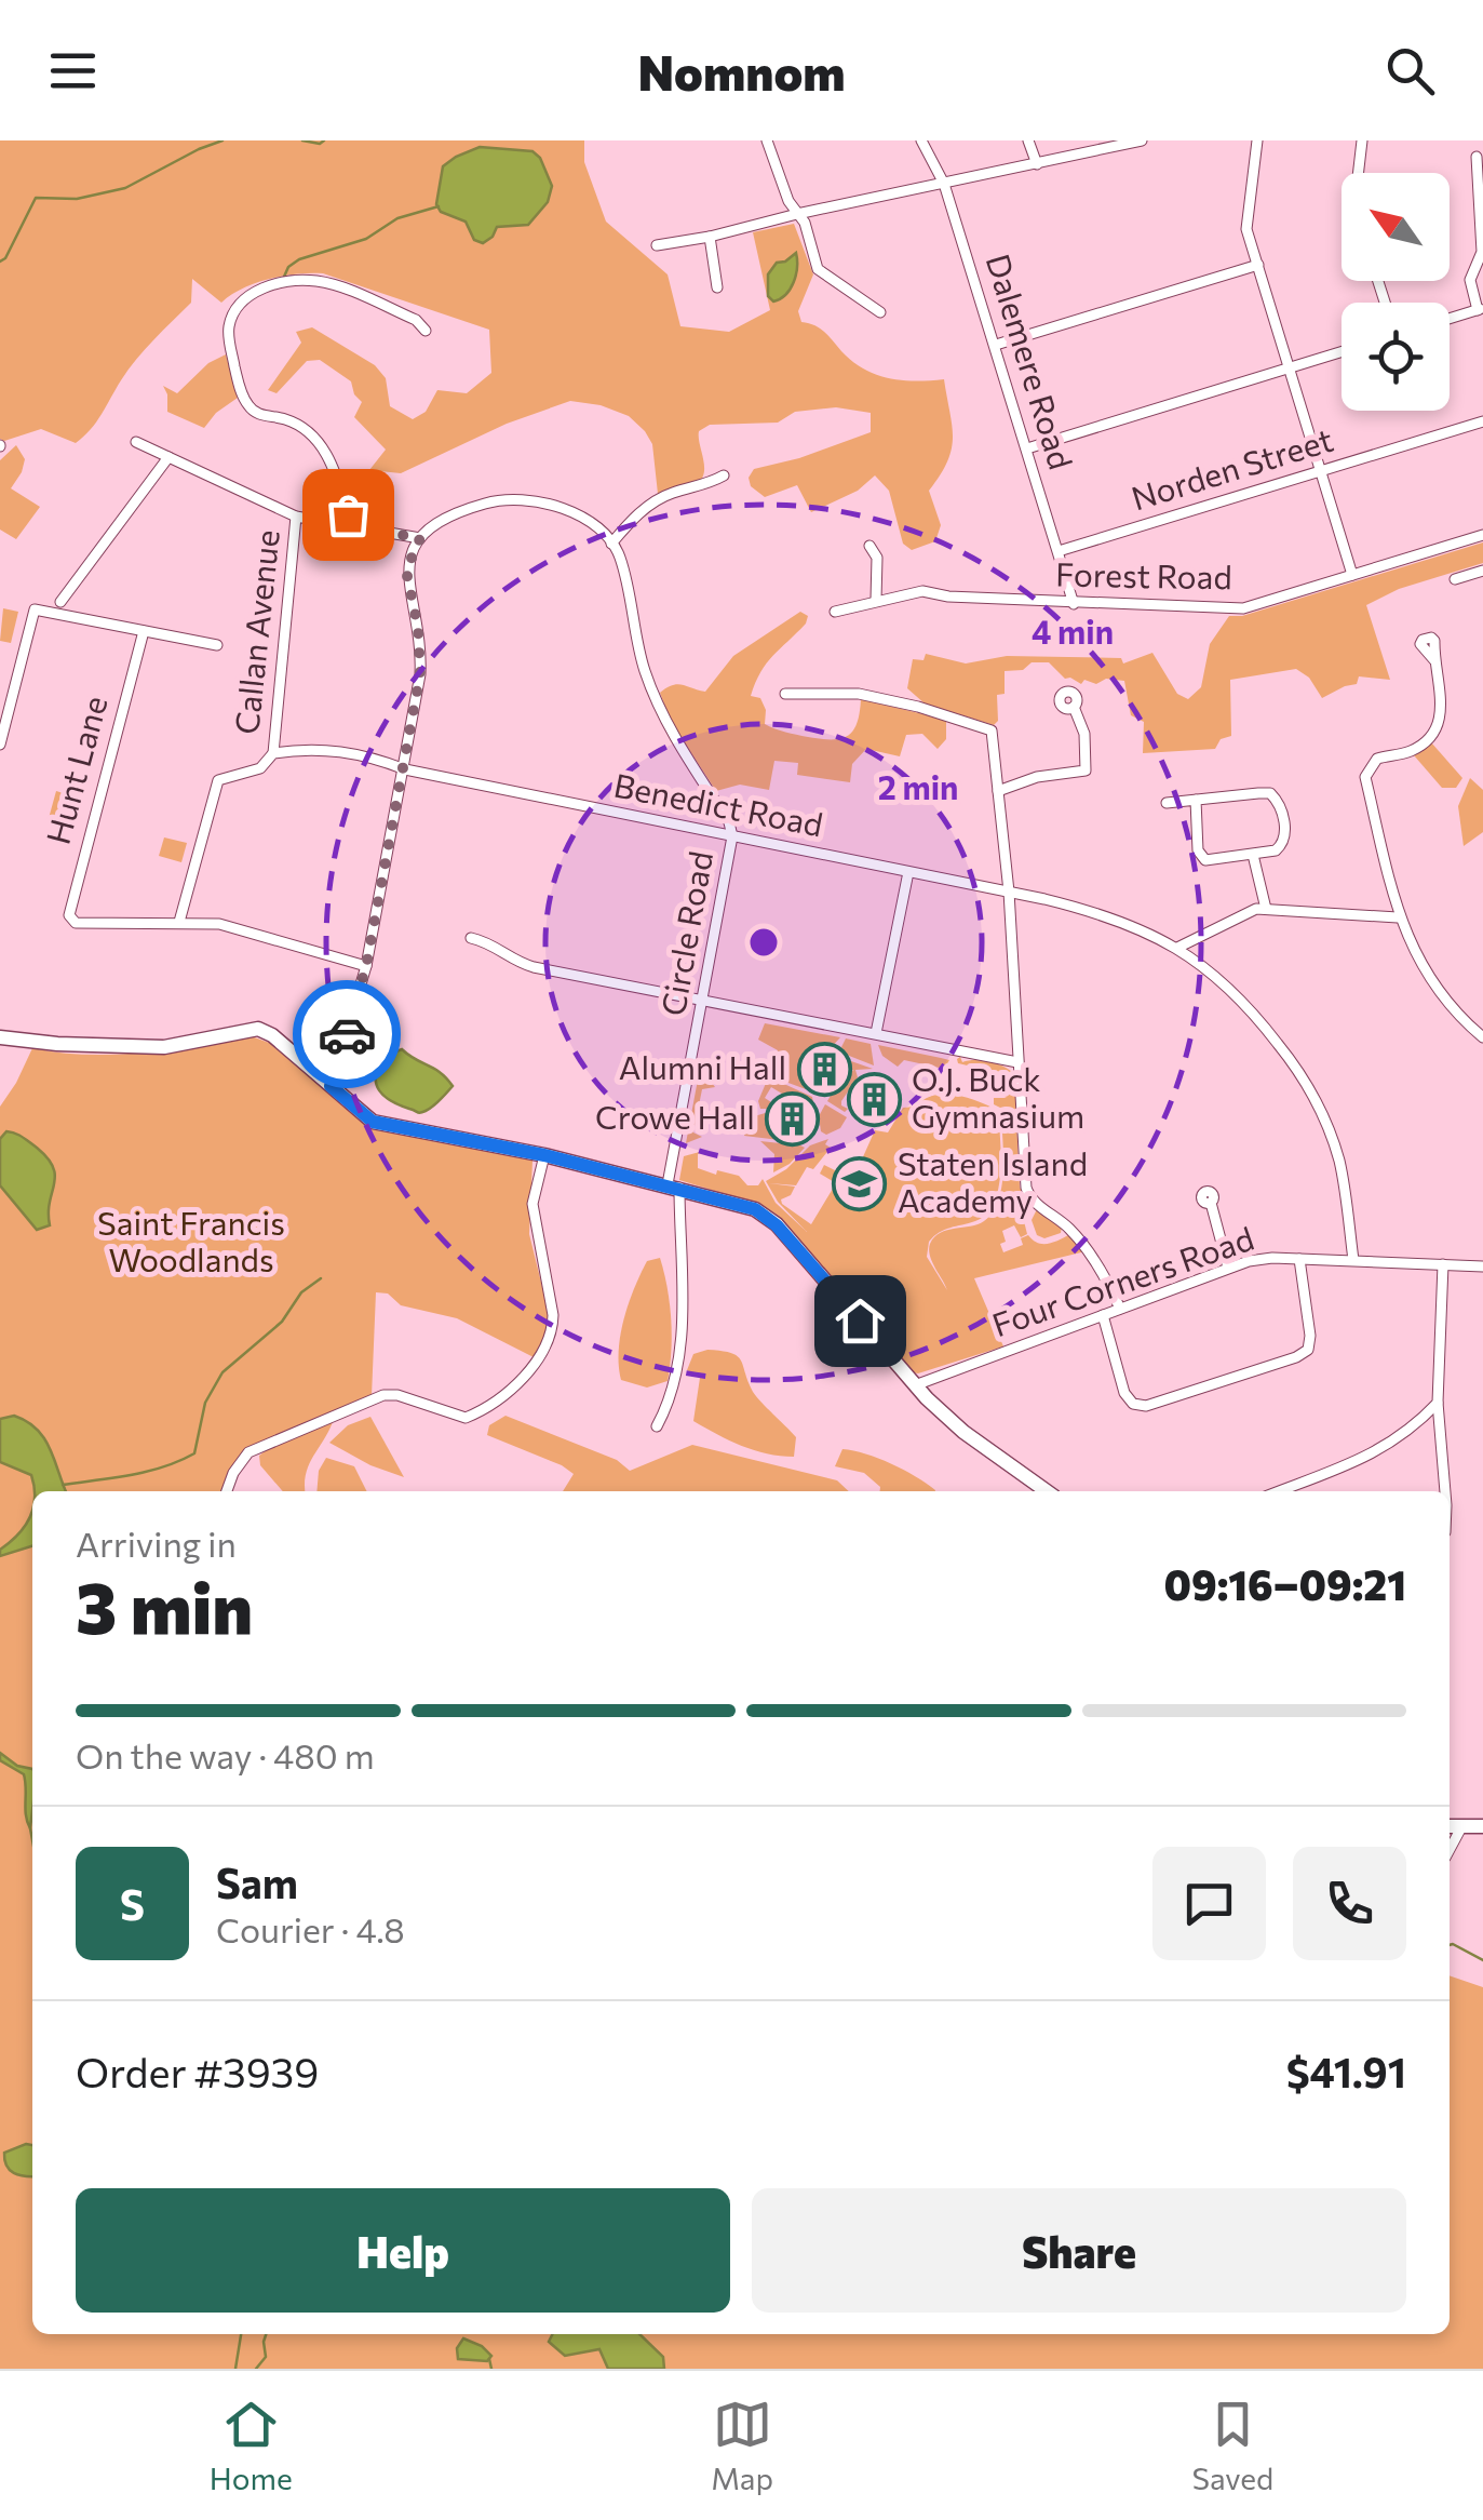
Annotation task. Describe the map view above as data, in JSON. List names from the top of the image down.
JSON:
{
  "streets": {
    "street": [
      "Dalemere Road",
      "Norden Street",
      "Forest Road",
      "Callan Avenue",
      "Hunt Lane",
      "Benedict Road",
      "Circle Road",
      "Four Corners Road"
    ]
  },
  "crossings": [
    ["Dalemere Road", "Norden Street"],
    ["Dalemere Road", "Forest Road"],
    ["Callan Avenue", "Benedict Road"],
    ["Hunt Lane", "Benedict Road"],
    ["Benedict Road", "Circle Road"],
    ["Benedict Road", "Four Corners Road"]
  ],
  "parks": ["Saint Francis Woodlands"],
  "places": {
    "building": ["Alumni Hall", "O.J. Buck Gymnasium", "Crowe Hall"],
    "school or university": ["Staten Island Academy"]
  },
  "north": "top left",
  "page": {
    "header": "Nomnom",
    "heading": ["3 min", "Arriving in", "09:16–09:21"],
    "panel": [
      "Sam",
      "Courier · 4.8",
      "Order #3939",
      "$41.91"
    ],
    "bar": "On the way · 480 m",
    "round": "S",
    "buttons": ["Help", "Share"],
    "tabs": ["Home", "Map", "Saved"]
  },
  "rings": ["4 min", "2 min"]
}
